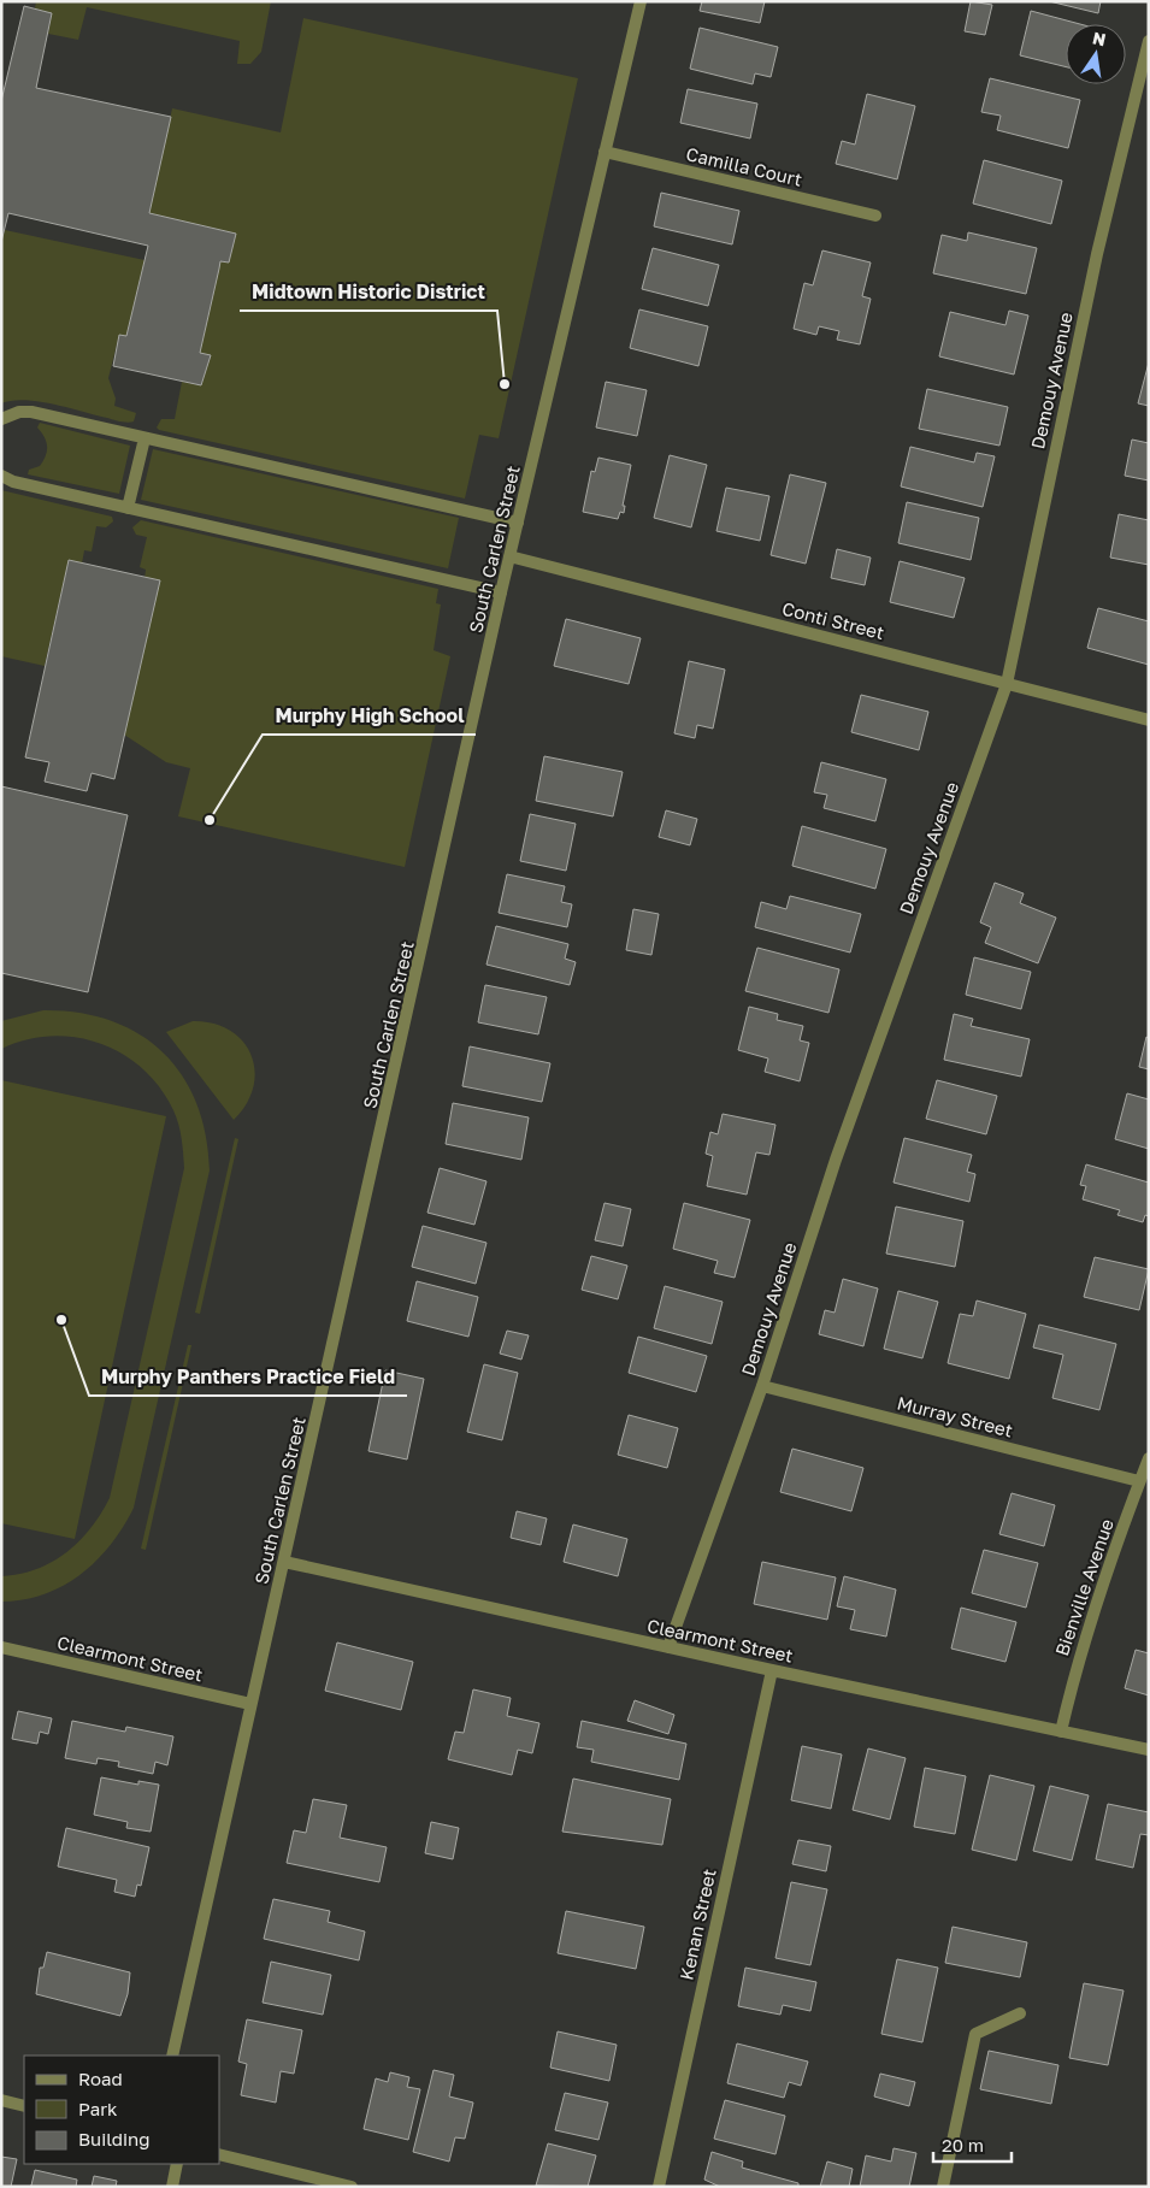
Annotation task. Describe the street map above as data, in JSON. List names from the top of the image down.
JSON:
{
  "streets": {
    "street": [
      "Camilla Court",
      "Demouy Avenue",
      "South Carlen Street",
      "Conti Street",
      "Murray Street",
      "Bienville Avenue",
      "Clearmont Street",
      "Kenan Street"
    ]
  },
  "crossings": [
    ["Camilla Court", "South Carlen Street"],
    ["Demouy Avenue", "Conti Street"],
    ["Demouy Avenue", "Murray Street"],
    ["Demouy Avenue", "Clearmont Street"],
    ["South Carlen Street", "Conti Street"],
    ["South Carlen Street", "Clearmont Street"],
    ["Murray Street", "Bienville Avenue"],
    ["Bienville Avenue", "Clearmont Street"],
    ["Clearmont Street", "Kenan Street"]
  ],
  "places": ["Midtown Historic District", "Murphy High School", "Murphy Panthers Practice Field"],
  "legend": ["Road", "Park", "Building"],
  "scale_bar": "20 m",
  "north": "top"
}
